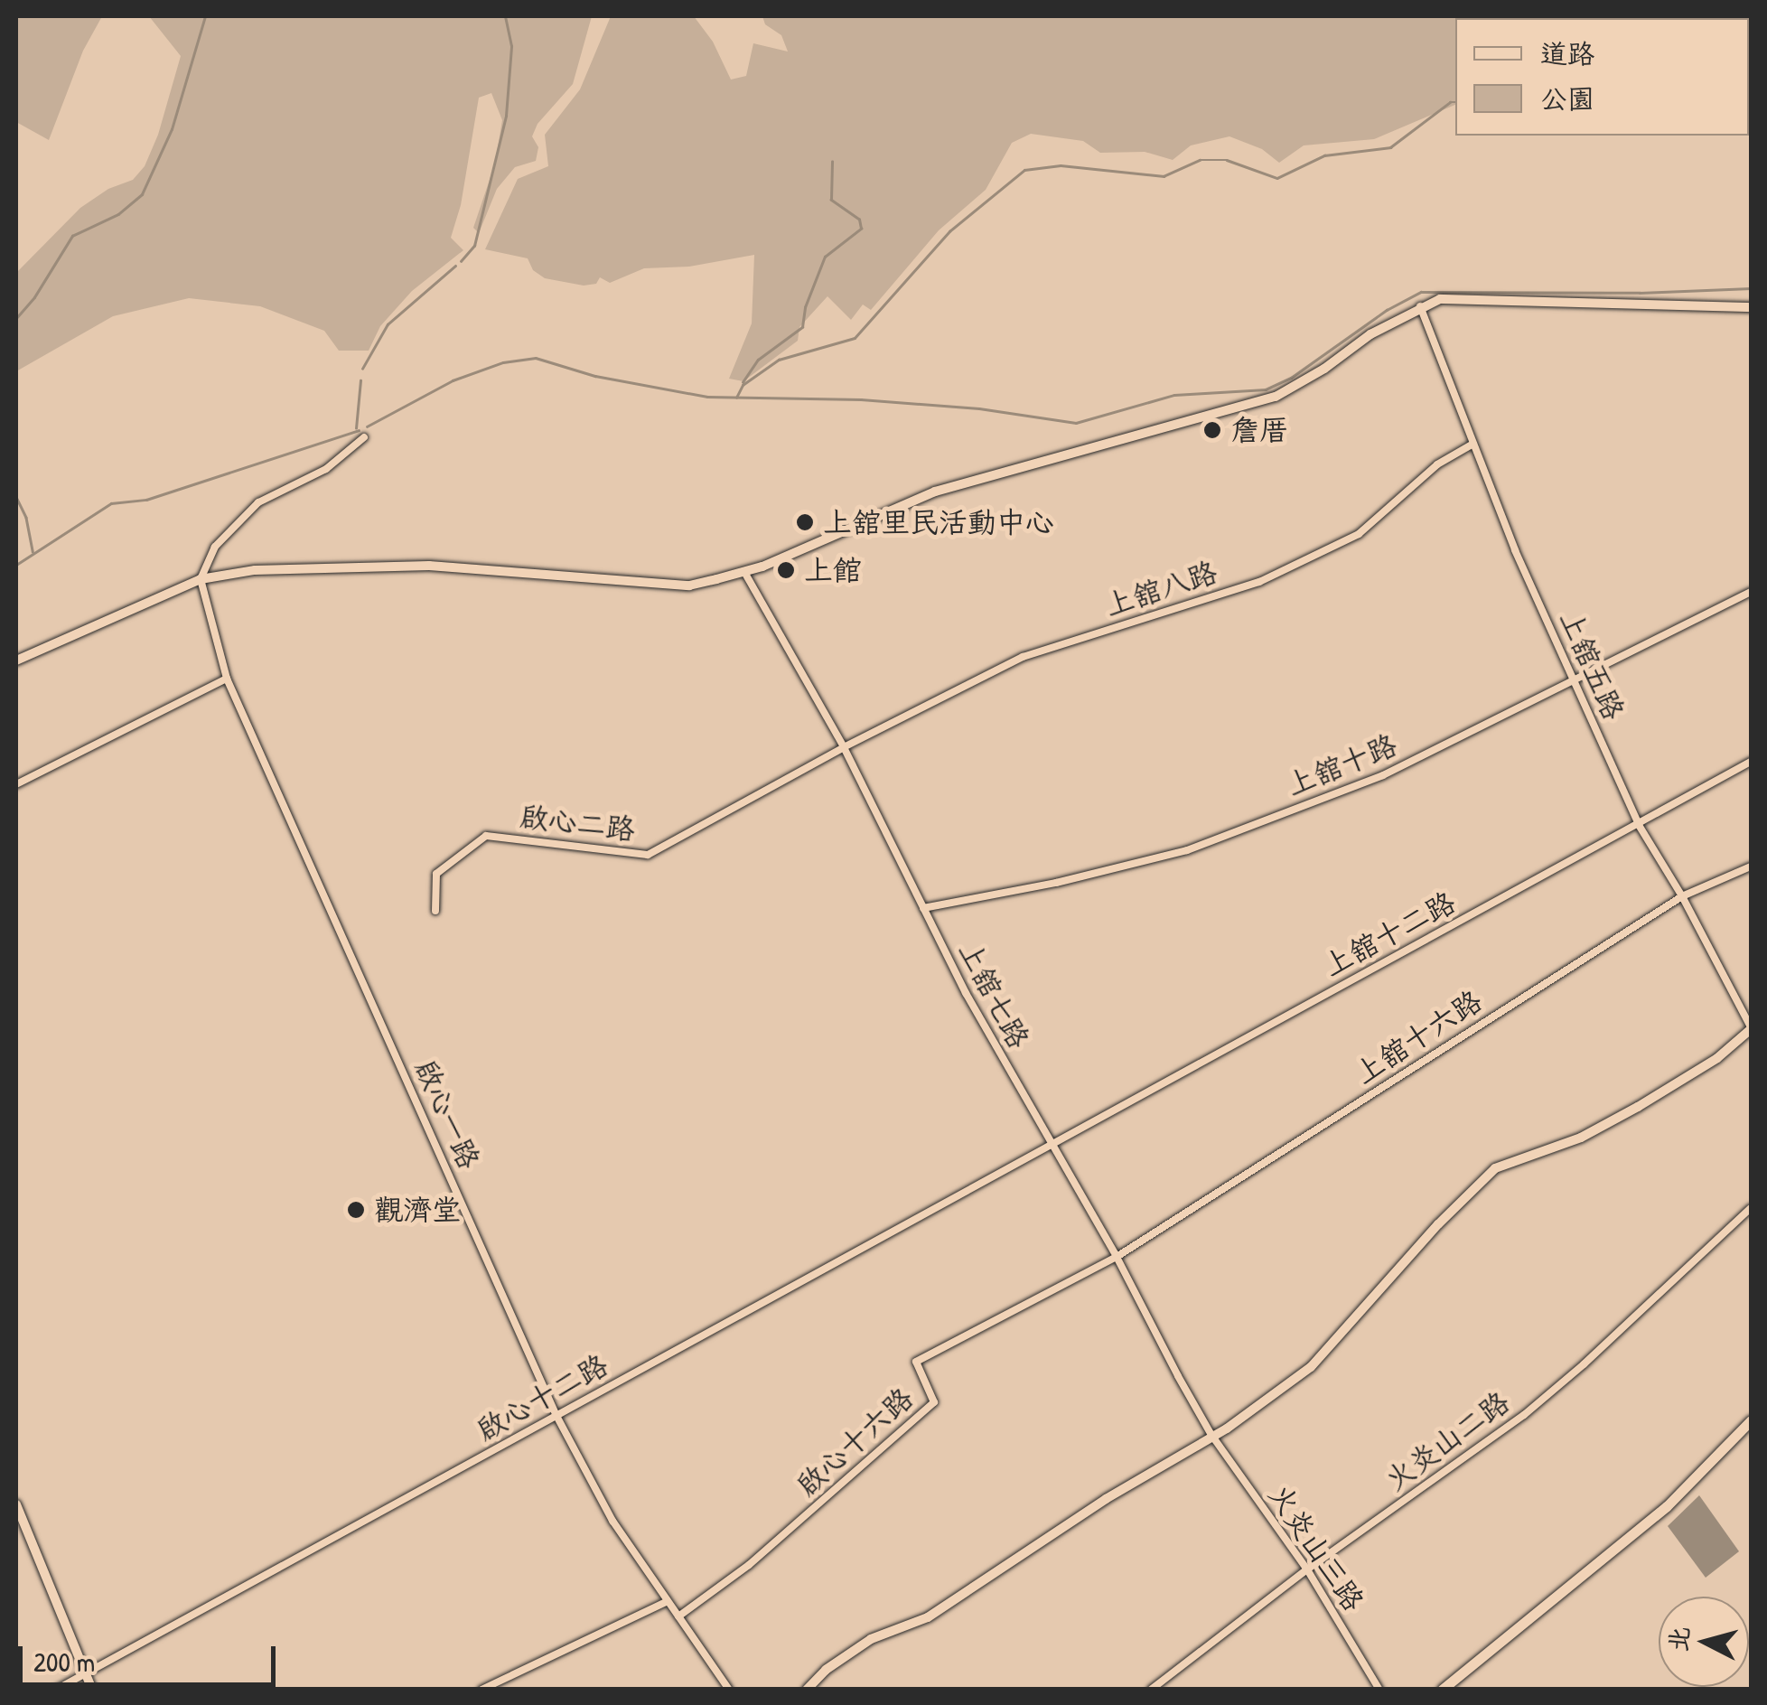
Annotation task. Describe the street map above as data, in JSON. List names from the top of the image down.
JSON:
{
  "streets": {
    "street": [
      "上舘八路",
      "上舘五路",
      "上舘十路",
      "啟心二路",
      "上舘十二路",
      "上舘七路",
      "上舘十六路",
      "啟心一路",
      "啟心十二路",
      "火炎山二路",
      "啟心十六路",
      "火炎山三路"
    ]
  },
  "crossings": [
    ["上舘八路", "上舘五路"],
    ["上舘八路", "啟心二路"],
    ["上舘八路", "上舘七路"],
    ["上舘五路", "上舘十路"],
    ["上舘五路", "上舘十二路"],
    ["上舘五路", "上舘十六路"],
    ["上舘十路", "上舘七路"],
    ["啟心二路", "上舘七路"],
    ["上舘十二路", "上舘七路"],
    ["上舘十二路", "啟心十二路"],
    ["上舘七路", "上舘十六路"],
    ["上舘七路", "啟心十二路"],
    ["上舘七路", "啟心十六路"],
    ["上舘七路", "火炎山三路"],
    ["上舘十六路", "啟心十六路"],
    ["啟心一路", "啟心十二路"],
    ["啟心一路", "啟心十六路"],
    ["火炎山二路", "火炎山三路"]
  ],
  "places": [
    "詹厝",
    "上舘里民活動中心",
    "上館",
    "觀濟堂"
  ],
  "legend": ["道路", "公園"],
  "scale_bar": "200 m",
  "north": "left"
}
